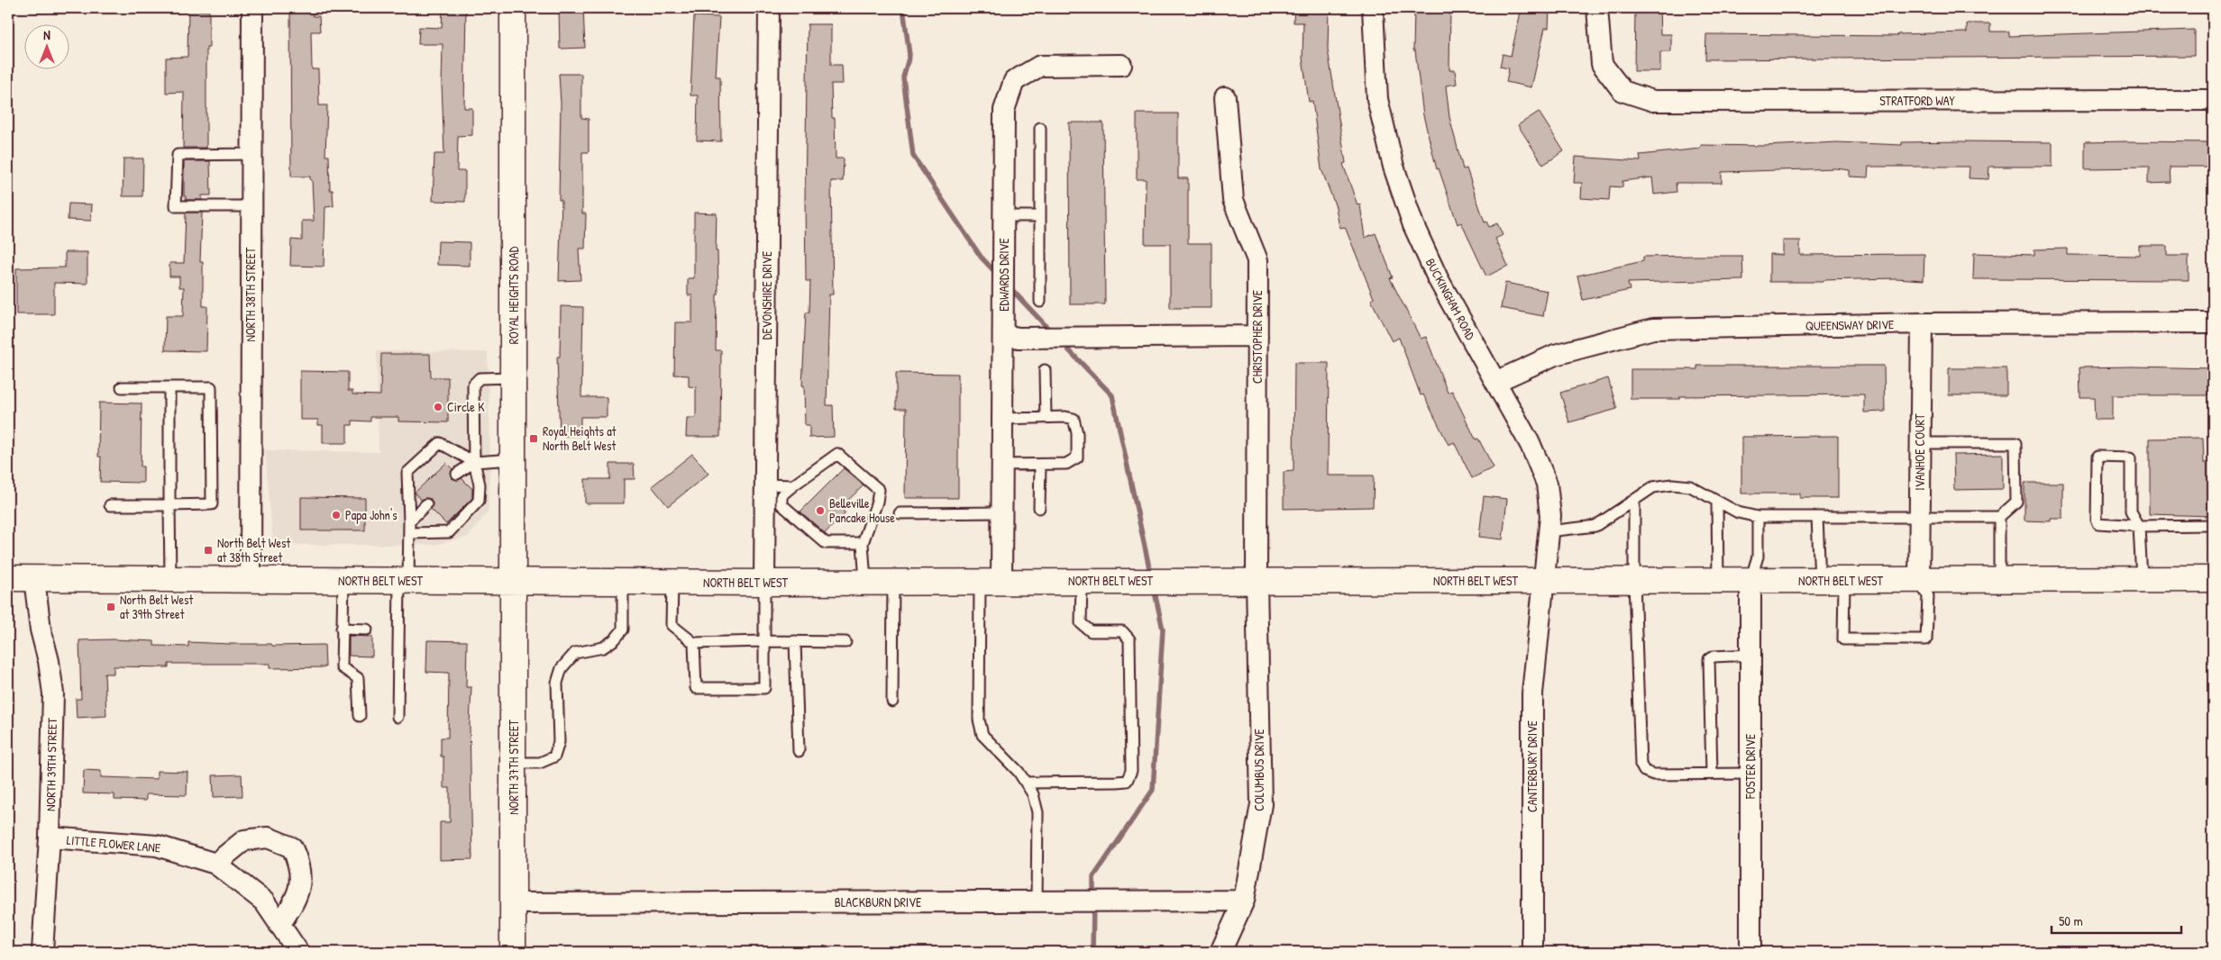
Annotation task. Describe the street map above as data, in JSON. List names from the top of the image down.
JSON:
{
  "streets": {
    "main road": ["ROYAL HEIGHTS ROAD", "NORTH BELT WEST", "NORTH 37TH STREET"],
    "street": [
      "STRATFORD WAY",
      "EDWARDS DRIVE",
      "NORTH 38TH STREET",
      "DEVONSHIRE DRIVE",
      "BUCKINGHAM ROAD",
      "QUEENSWAY DRIVE",
      "CHRISTOPHER DRIVE",
      "IVANHOE COURT",
      "NORTH 39TH STREET",
      "CANTERBURY DRIVE",
      "FOSTER DRIVE",
      "COLUMBUS DRIVE",
      "LITTLE FLOWER LANE",
      "BLACKBURN DRIVE"
    ]
  },
  "crossings": [
    ["EDWARDS DRIVE", "NORTH BELT WEST"],
    ["NORTH 38TH STREET", "NORTH BELT WEST"],
    ["ROYAL HEIGHTS ROAD", "NORTH BELT WEST"],
    ["ROYAL HEIGHTS ROAD", "NORTH 37TH STREET"],
    ["DEVONSHIRE DRIVE", "NORTH BELT WEST"],
    ["BUCKINGHAM ROAD", "QUEENSWAY DRIVE"],
    ["BUCKINGHAM ROAD", "NORTH BELT WEST"],
    ["BUCKINGHAM ROAD", "CANTERBURY DRIVE"],
    ["QUEENSWAY DRIVE", "IVANHOE COURT"],
    ["CHRISTOPHER DRIVE", "NORTH BELT WEST"],
    ["CHRISTOPHER DRIVE", "COLUMBUS DRIVE"],
    ["IVANHOE COURT", "NORTH BELT WEST"],
    ["NORTH BELT WEST", "NORTH 39TH STREET"],
    ["NORTH BELT WEST", "CANTERBURY DRIVE"],
    ["NORTH BELT WEST", "FOSTER DRIVE"],
    ["NORTH BELT WEST", "NORTH 37TH STREET"],
    ["NORTH BELT WEST", "COLUMBUS DRIVE"],
    ["NORTH 39TH STREET", "LITTLE FLOWER LANE"],
    ["NORTH 37TH STREET", "BLACKBURN DRIVE"],
    ["COLUMBUS DRIVE", "BLACKBURN DRIVE"]
  ],
  "places": {
    "other": ["Circle K", "Belleville Pancake House", "Papa John's"],
    "transit": ["Royal Heights at North Belt West", "North Belt West at 38th Street", "North Belt West at 39th Street"]
  },
  "scale_bar": "50 m",
  "north": "top"
}
